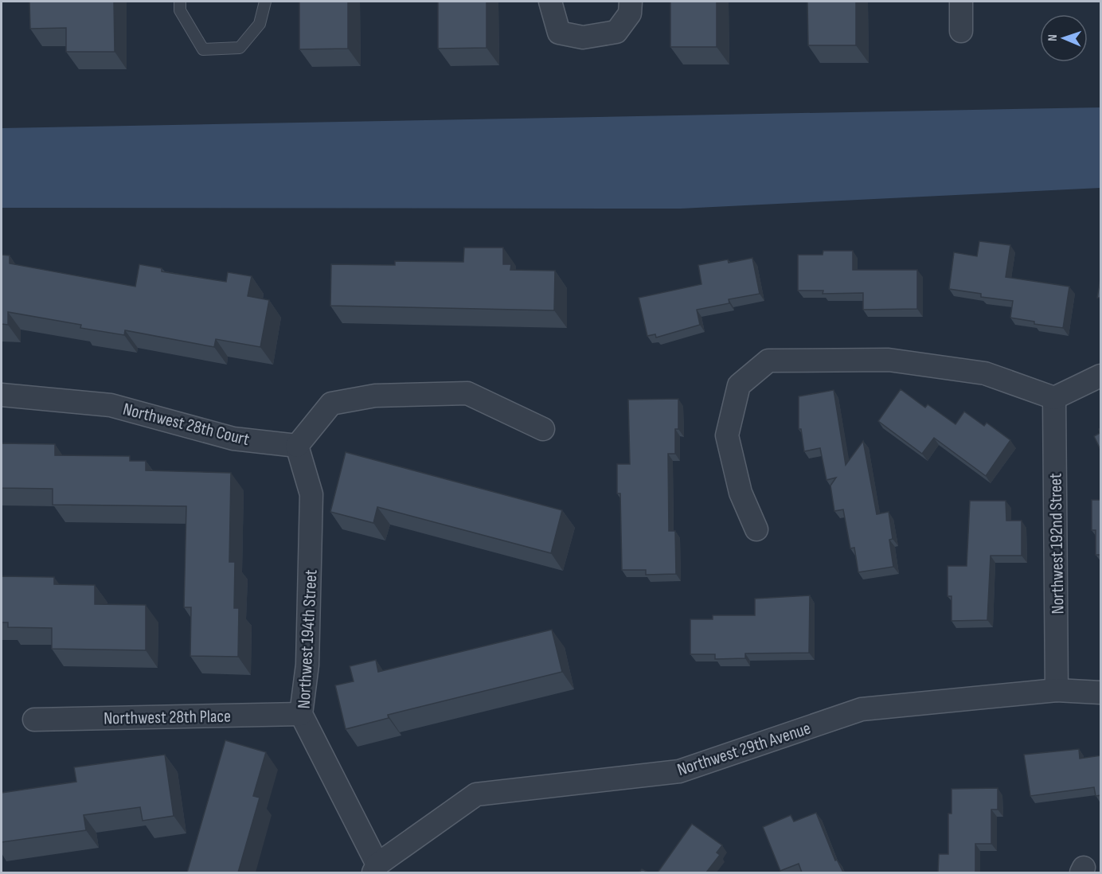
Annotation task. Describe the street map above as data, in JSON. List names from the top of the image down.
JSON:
{
  "streets": {
    "street": [
      "Northwest 28th Court",
      "Northwest 192nd Street",
      "Northwest 194th Street",
      "Northwest 28th Place",
      "Northwest 29th Avenue"
    ]
  },
  "crossings": [
    ["Northwest 28th Court", "Northwest 194th Street"],
    ["Northwest 192nd Street", "Northwest 29th Avenue"],
    ["Northwest 194th Street", "Northwest 28th Place"],
    ["Northwest 194th Street", "Northwest 29th Avenue"]
  ],
  "north": "left"
}
